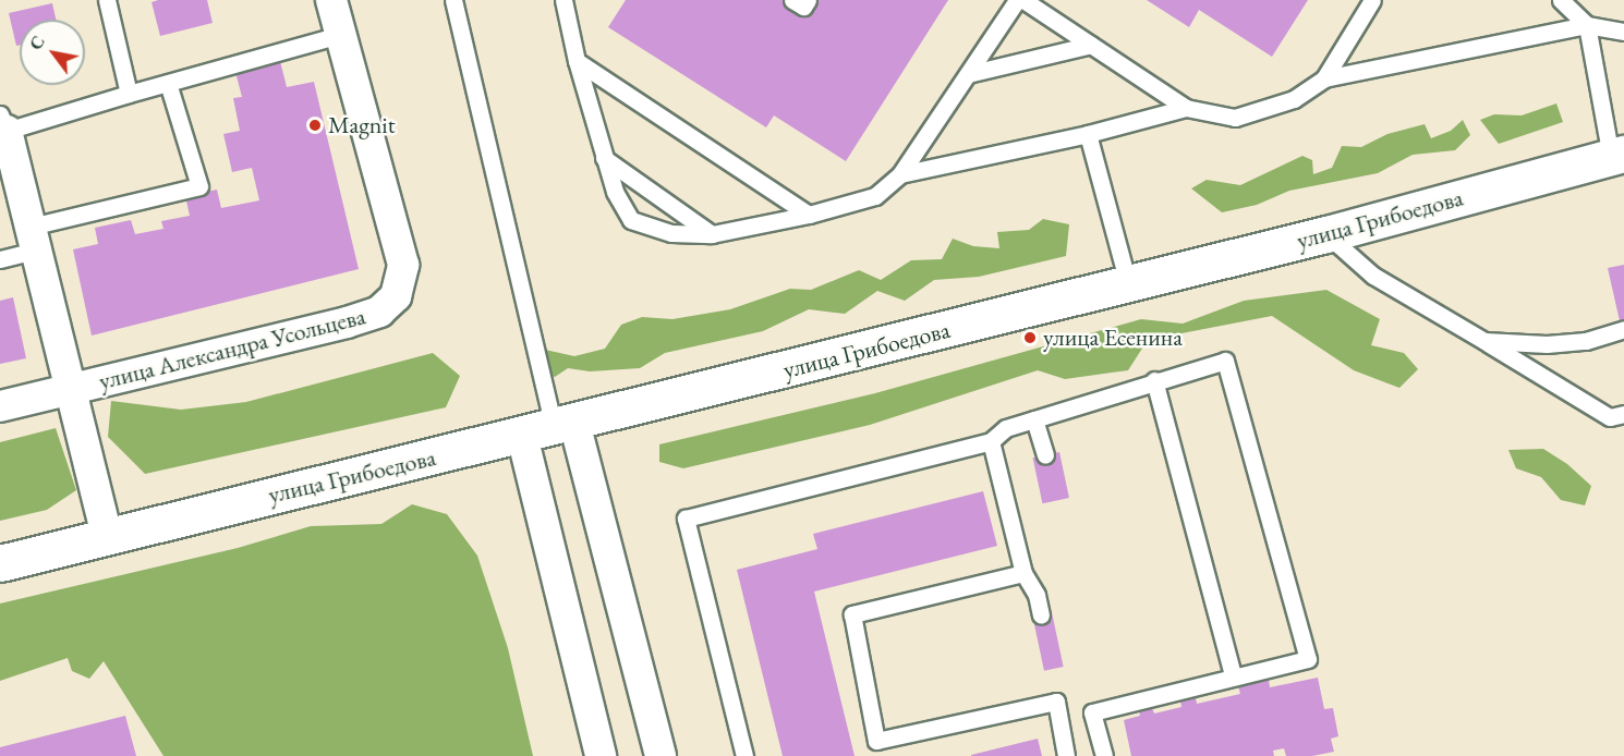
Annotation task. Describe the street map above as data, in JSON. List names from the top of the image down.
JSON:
{
  "streets": {
    "main road": ["улица Грибоедова"],
    "street": ["улица Александра Усольцева"]
  },
  "places": ["Magnit", "улица Есенина"],
  "north": "top left"
}
